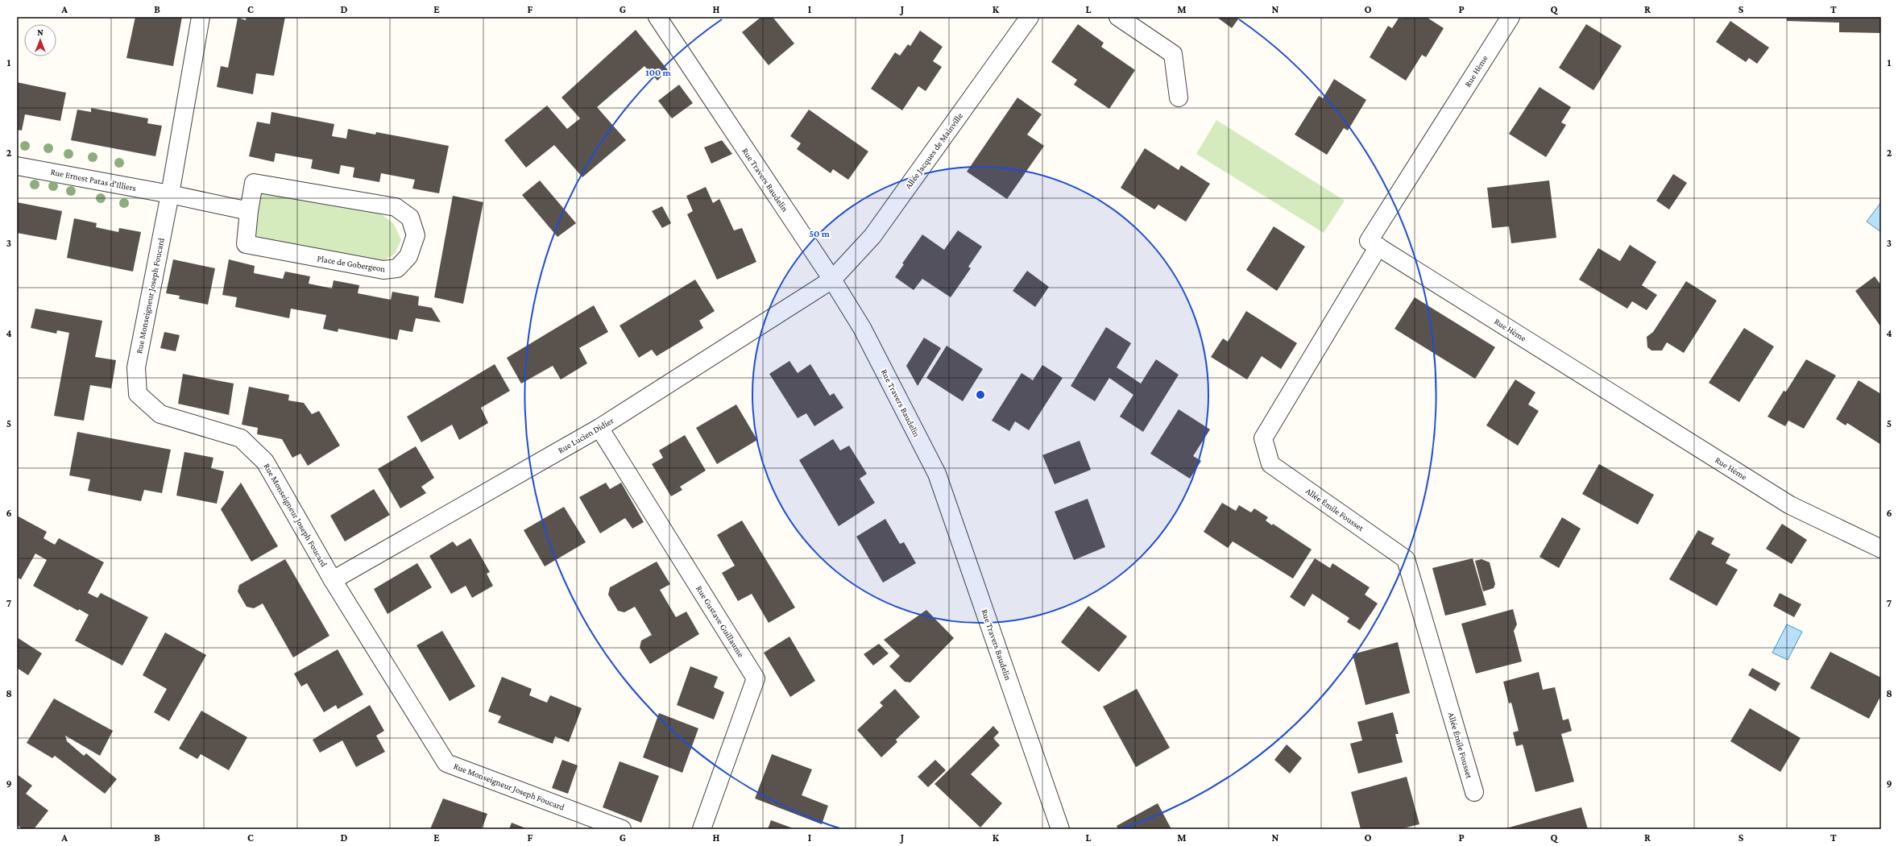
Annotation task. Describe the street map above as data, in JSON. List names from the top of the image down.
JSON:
{
  "streets": {
    "street": [
      "Rue Hème",
      "Allée Jacques de Mainville",
      "Rue Ernest Patas d'Illiers",
      "Rue Travers Baudelin",
      "Place de Gobergeon",
      "Rue Monseigneur Joseph Foucard",
      "Rue Lucien Didier",
      "Allée Émile Fousset",
      "Rue Gustave Guillaume"
    ]
  },
  "crossings": [
    ["Rue Hème", "Allée Émile Fousset"],
    ["Allée Jacques de Mainville", "Rue Travers Baudelin"],
    ["Allée Jacques de Mainville", "Rue Lucien Didier"],
    ["Rue Ernest Patas d'Illiers", "Rue Monseigneur Joseph Foucard"],
    ["Rue Travers Baudelin", "Rue Lucien Didier"],
    ["Rue Monseigneur Joseph Foucard", "Rue Lucien Didier"],
    ["Rue Lucien Didier", "Rue Gustave Guillaume"]
  ],
  "north": "top",
  "grid": {
    "columns": [
      "A",
      "B",
      "C",
      "D",
      "E",
      "F",
      "G",
      "H",
      "I",
      "J",
      "K",
      "L",
      "M",
      "N",
      "O",
      "P",
      "Q",
      "R",
      "S",
      "T"
    ],
    "rows": [
      "1",
      "2",
      "3",
      "4",
      "5",
      "6",
      "7",
      "8",
      "9"
    ]
  },
  "rings": ["100 m", "50 m"]
}
